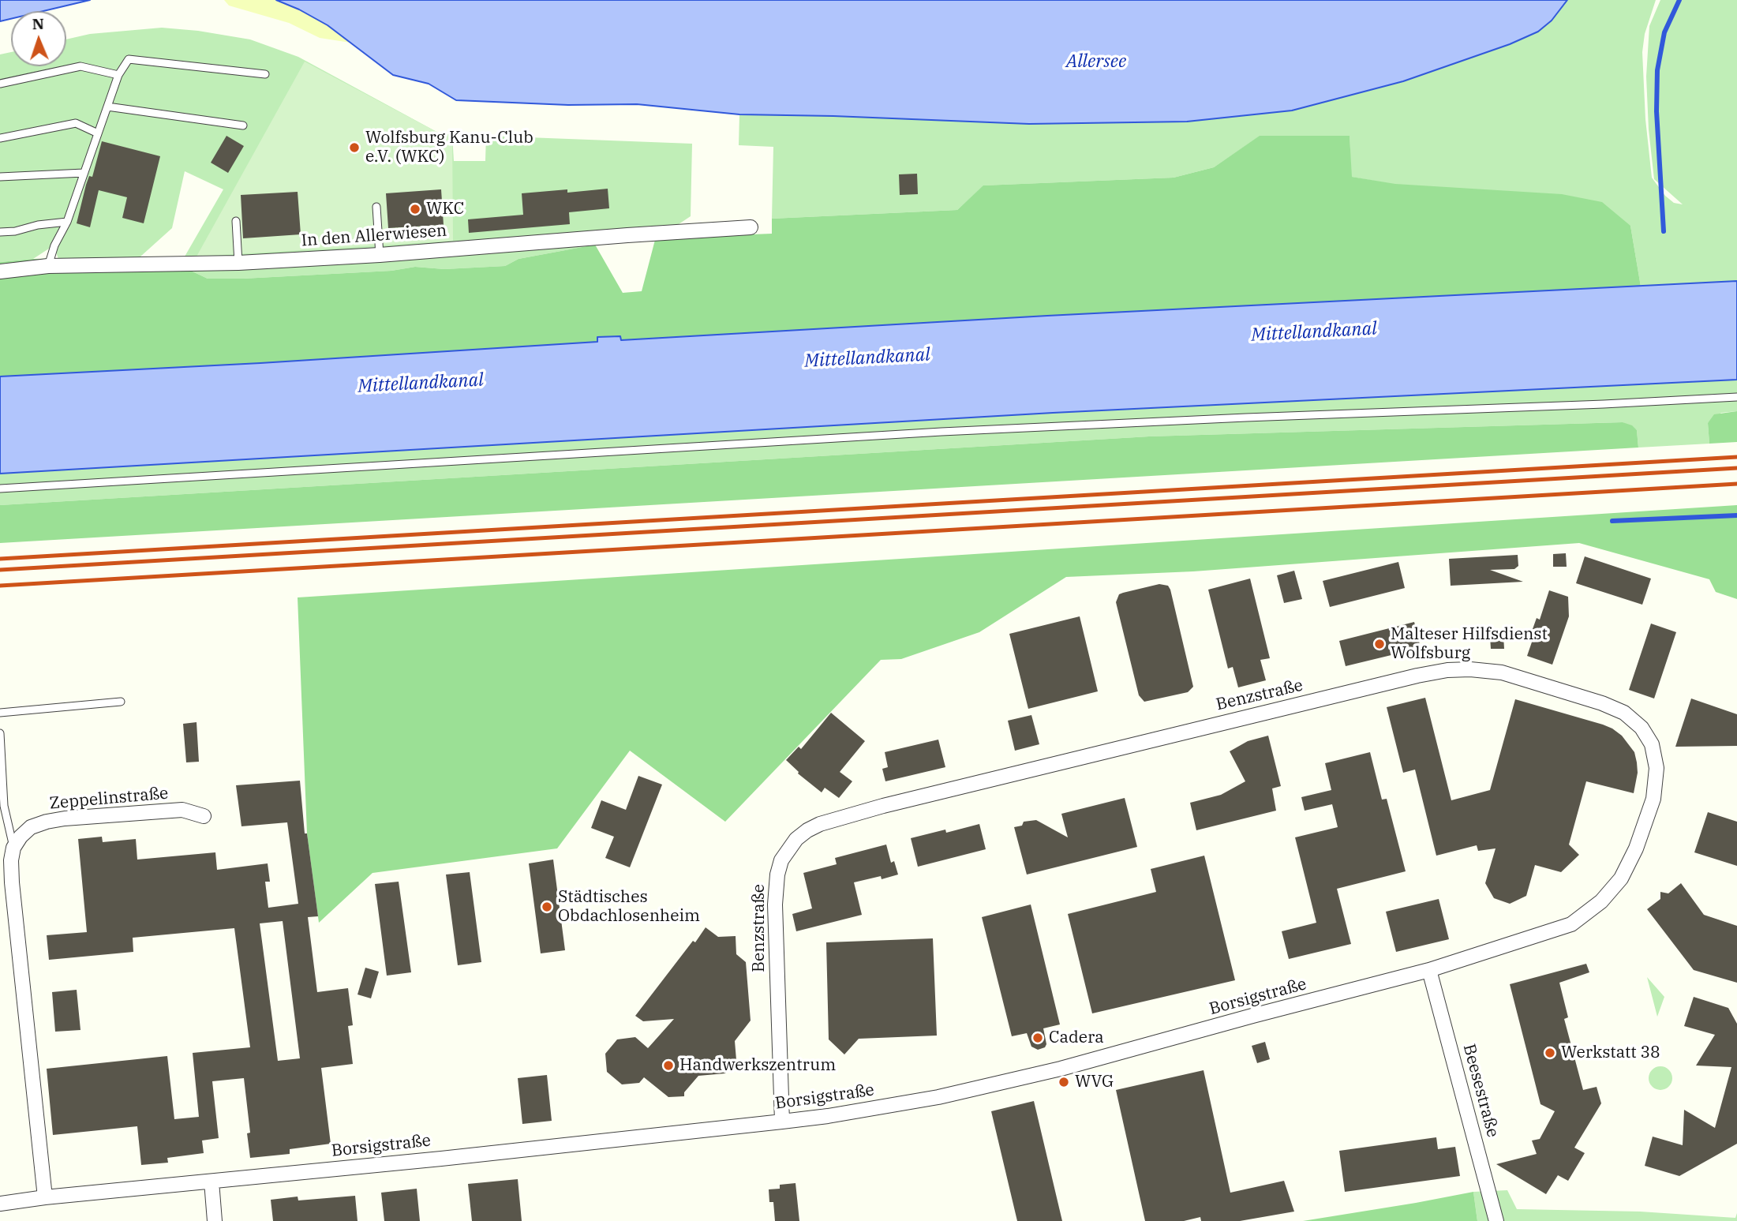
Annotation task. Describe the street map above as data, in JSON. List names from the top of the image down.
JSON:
{
  "streets": {
    "street": [
      "In den Allerwiesen",
      "Benzstraße",
      "Zeppelinstraße",
      "Borsigstraße",
      "Beesestraße"
    ]
  },
  "crossings": [
    ["Benzstraße", "Borsigstraße"],
    ["Benzstraße", "Beesestraße"],
    ["Borsigstraße", "Beesestraße"]
  ],
  "water": ["Allersee", "Mittellandkanal"],
  "places": [
    "Wolfsburg Kanu-Club e.V. (WKC)",
    "WKC",
    "Malteser Hilfsdienst Wolfsburg",
    "Städtisches Obdachlosenheim",
    "Cadera",
    "Werkstatt 38",
    "Handwerkszentrum",
    "WVG"
  ],
  "north": "top"
}
